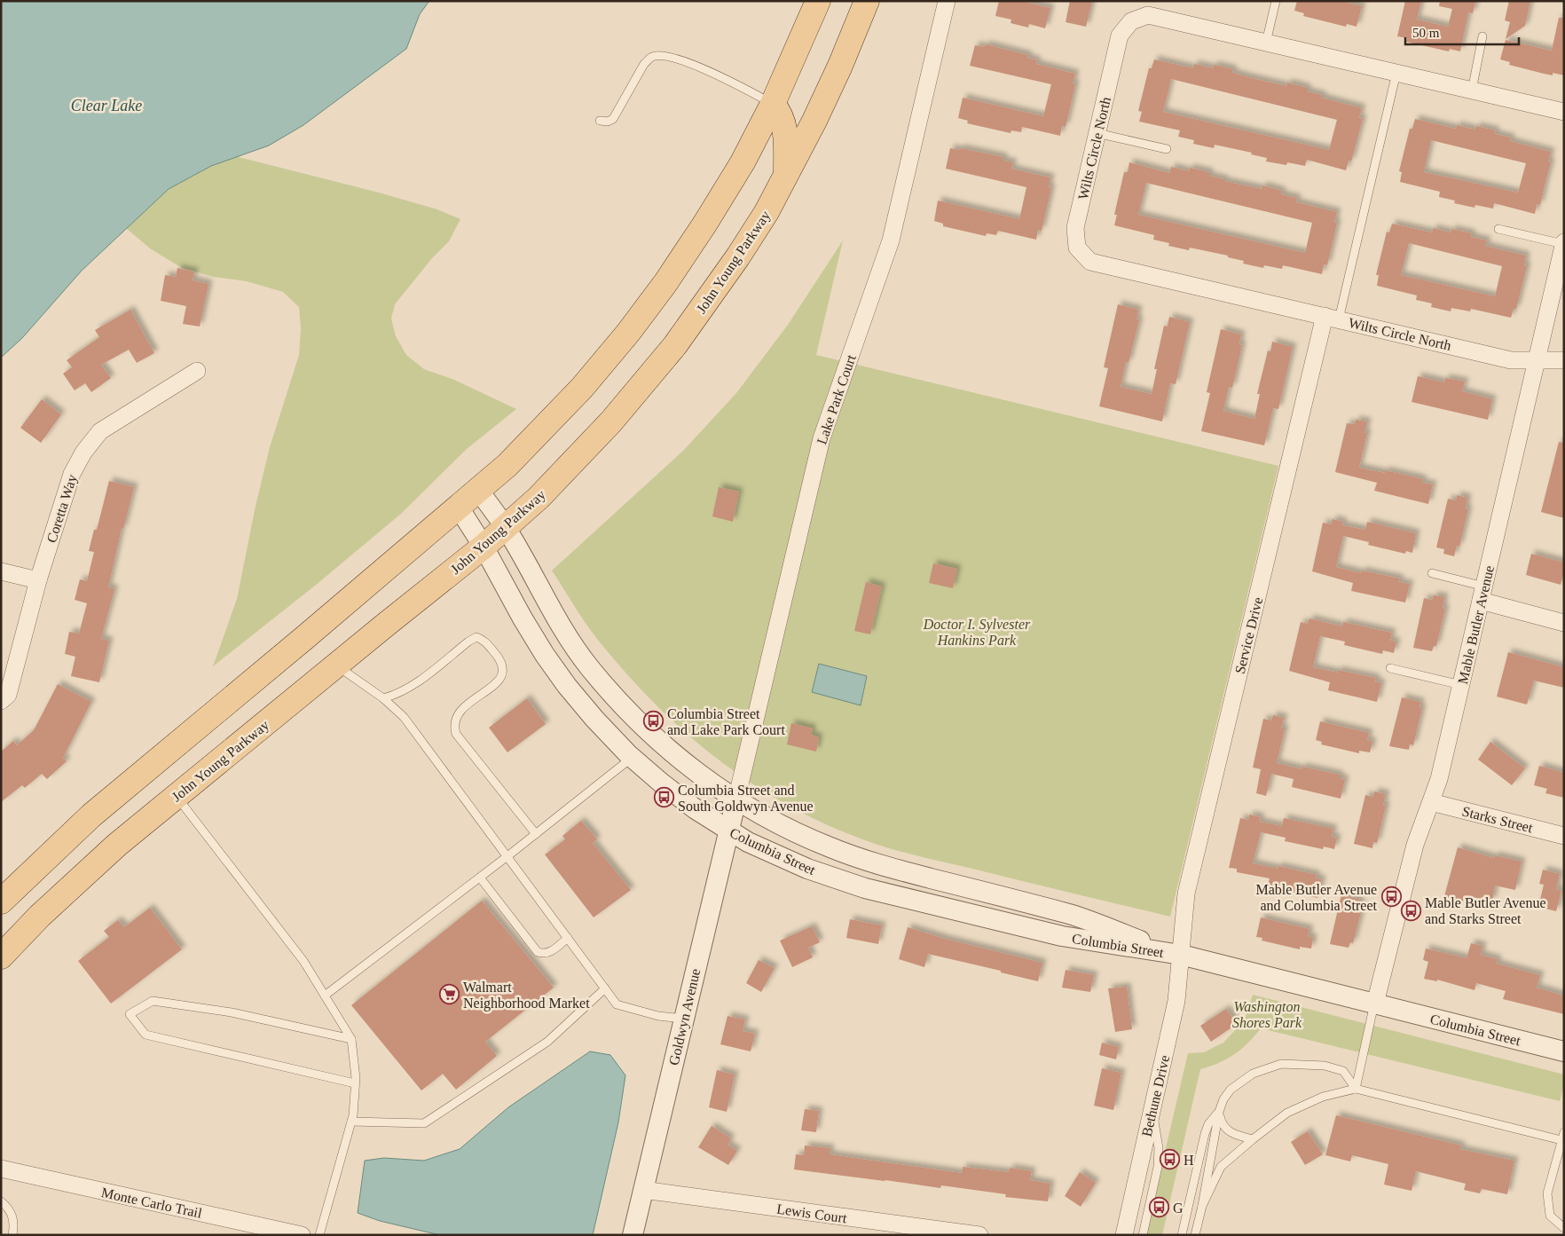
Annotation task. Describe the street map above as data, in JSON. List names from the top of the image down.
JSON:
{
  "streets": {
    "main road": ["John Young Parkway"],
    "street": [
      "Wilts Circle North",
      "Lake Park Court",
      "Coretta Way",
      "Mable Butler Avenue",
      "Service Drive",
      "Starks Street",
      "Columbia Street",
      "Goldwyn Avenue",
      "Bethune Drive",
      "Monte Carlo Trail",
      "Lewis Court"
    ]
  },
  "crossings": [
    ["Wilts Circle North", "Mable Butler Avenue"],
    ["Wilts Circle North", "Service Drive"],
    ["John Young Parkway", "Columbia Street"],
    ["Lake Park Court", "Columbia Street"],
    ["Lake Park Court", "Goldwyn Avenue"],
    ["Mable Butler Avenue", "Starks Street"],
    ["Mable Butler Avenue", "Columbia Street"],
    ["Service Drive", "Columbia Street"],
    ["Service Drive", "Bethune Drive"],
    ["Columbia Street", "Goldwyn Avenue"],
    ["Columbia Street", "Bethune Drive"],
    ["Goldwyn Avenue", "Lewis Court"]
  ],
  "water": ["Clear Lake"],
  "parks": ["Doctor I. Sylvester Hankins Park", "Washington Shores Park"],
  "places": {
    "bus stop": [
      "Columbia Street and Lake Park Court",
      "Columbia Street and South Goldwyn Avenue",
      "Mable Butler Avenue and Columbia Street",
      "Mable Butler Avenue and Starks Street",
      "H",
      "G"
    ],
    "supermarket": ["Walmart Neighborhood Market"]
  },
  "scale_bar": "50 m"
}
